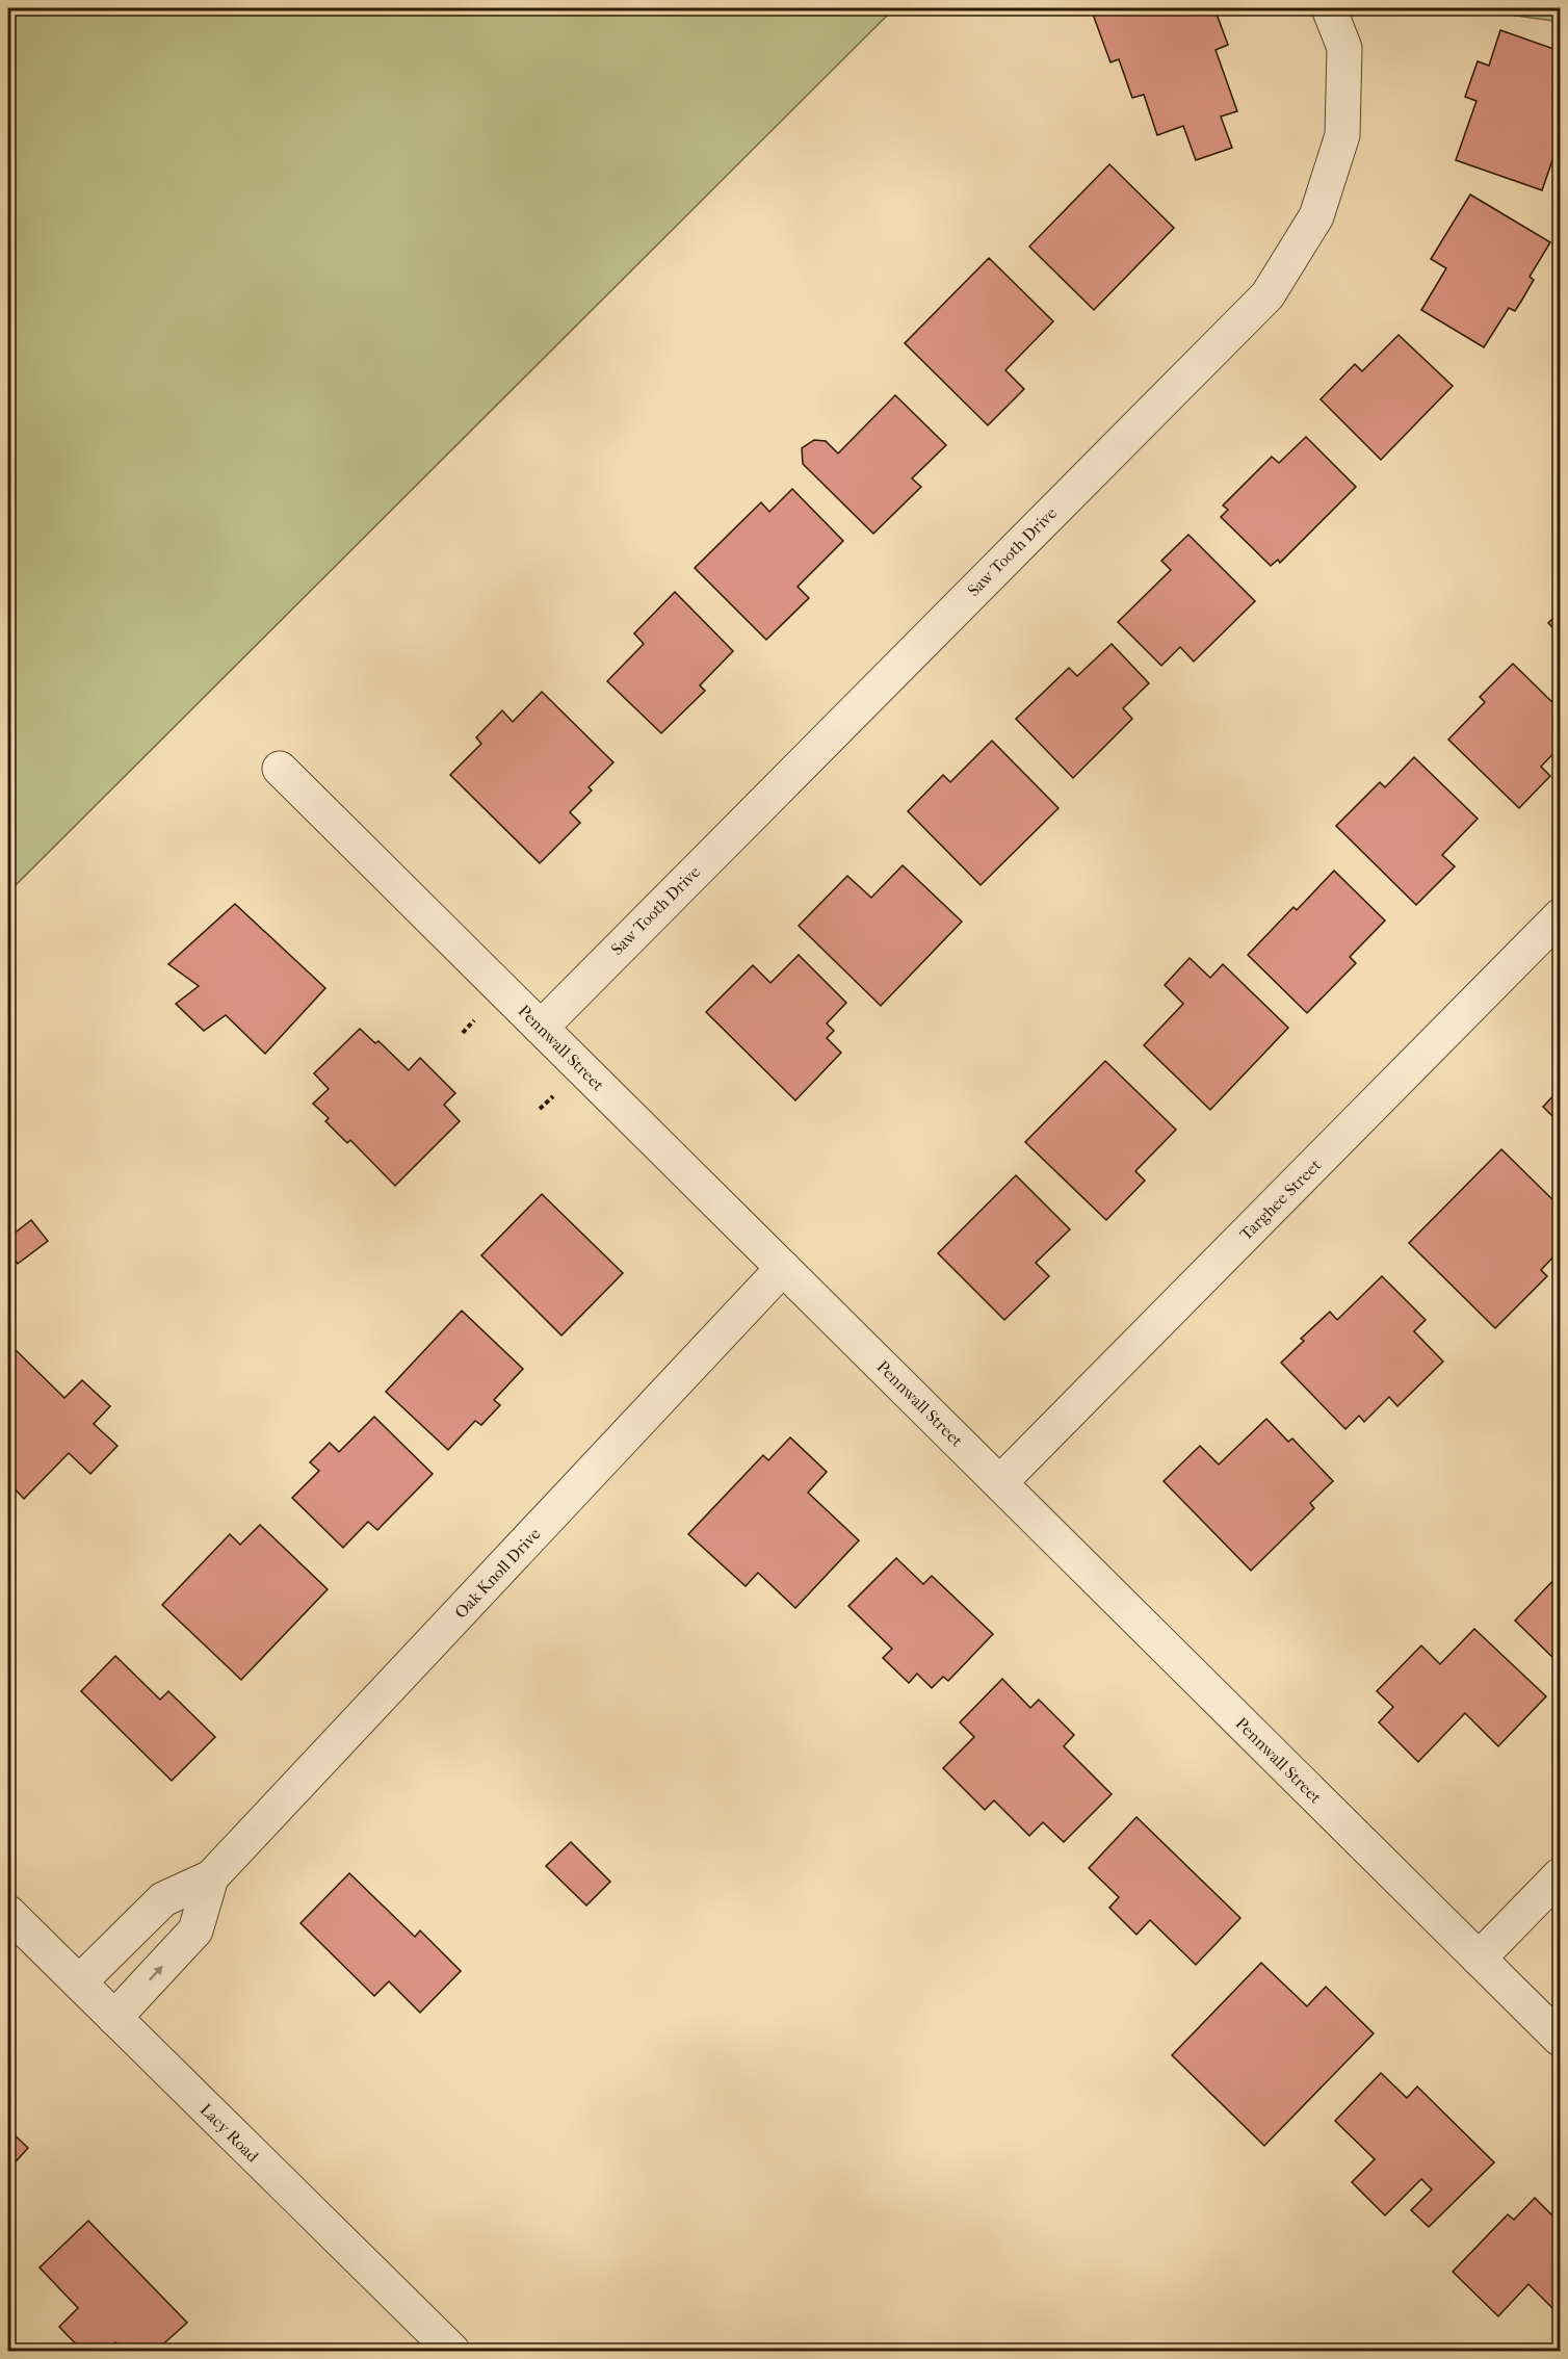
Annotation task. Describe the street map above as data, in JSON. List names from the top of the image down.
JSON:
{
  "streets": {
    "street": [
      "Saw Tooth Drive",
      "Pennwall Street",
      "Targhee Street",
      "Oak Knoll Drive",
      "Lacy Road"
    ]
  },
  "crossings": [
    ["Saw Tooth Drive", "Pennwall Street"],
    ["Pennwall Street", "Targhee Street"],
    ["Pennwall Street", "Oak Knoll Drive"],
    ["Oak Knoll Drive", "Lacy Road"]
  ]
}
